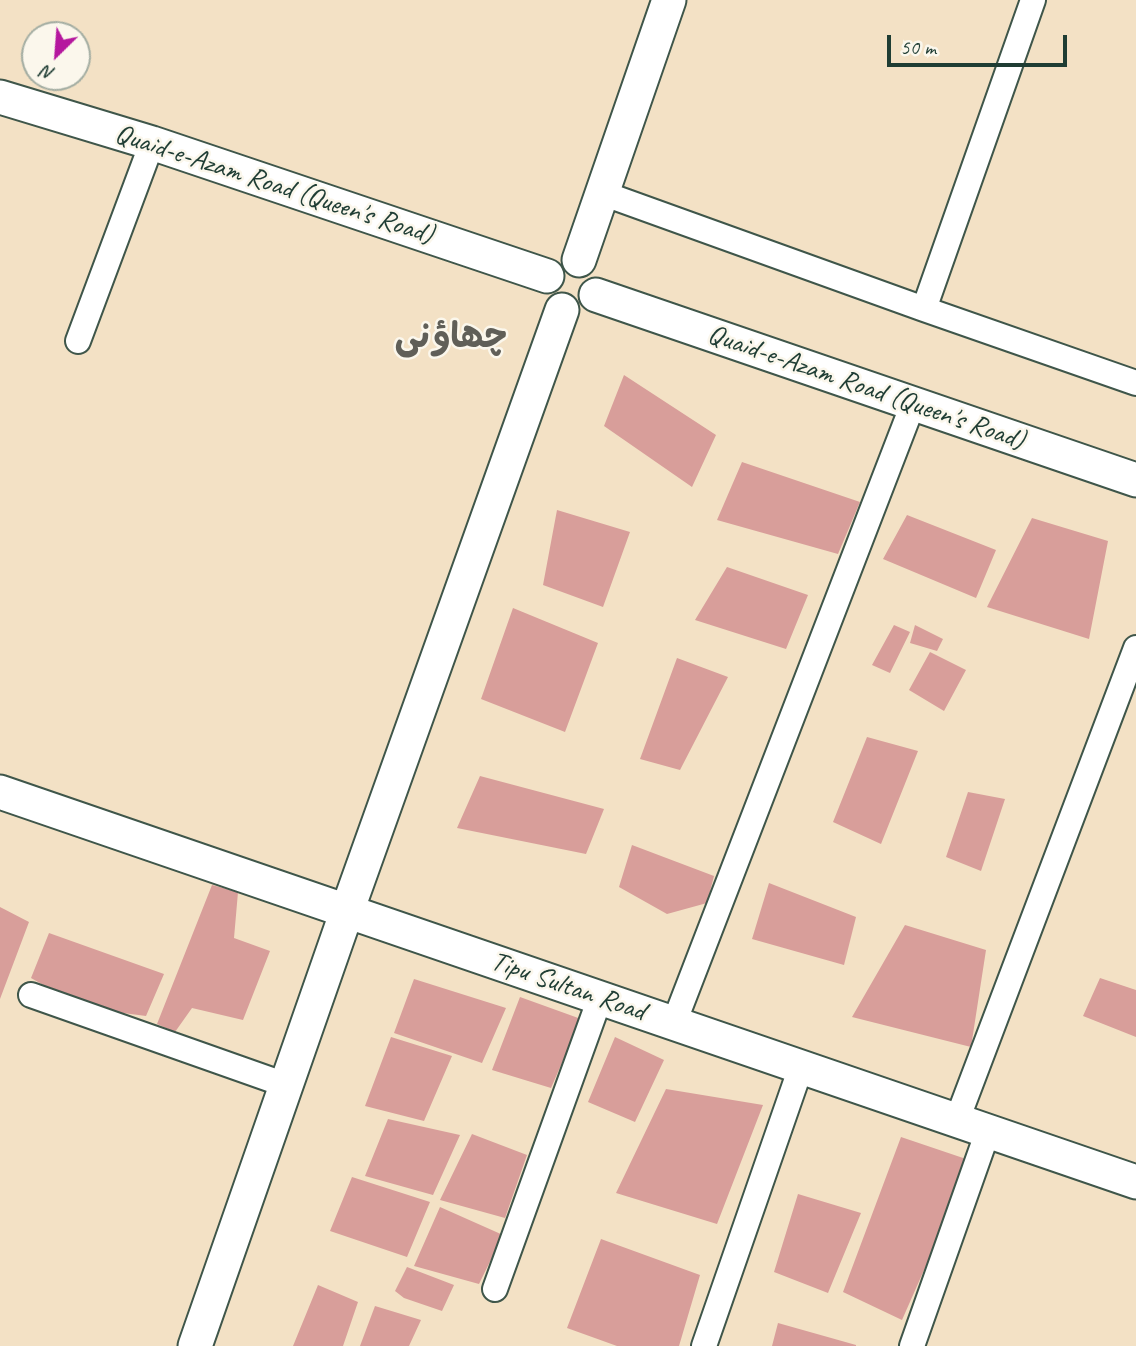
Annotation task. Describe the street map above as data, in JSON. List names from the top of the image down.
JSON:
{
  "streets": {
    "street": ["Quaid-e-Azam Road (Queen's Road)", "Tipu Sultan Road"]
  },
  "districts": ["چھاؤنی"],
  "scale_bar": "50 m",
  "north": "bottom left"
}
